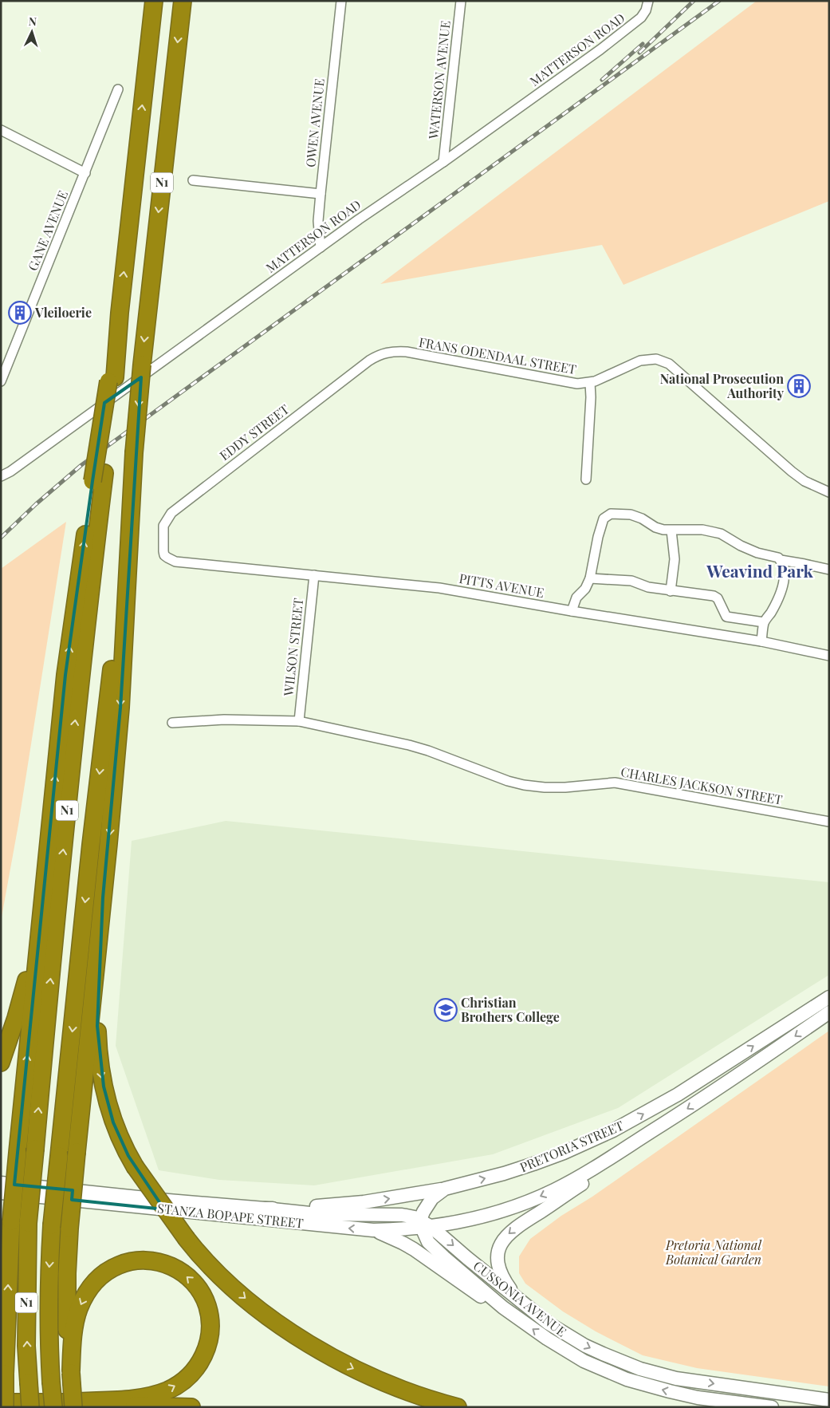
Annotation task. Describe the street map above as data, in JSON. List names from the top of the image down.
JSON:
{
  "streets": {
    "highway": ["N1"],
    "main road": ["PRETORIA STREET", "STANZA BOPAPE STREET", "CUSSONIA AVENUE"],
    "street": [
      "MATTERSON ROAD",
      "WATERSON AVENUE",
      "OWEN AVENUE",
      "GANE AVENUE",
      "FRANS ODENDAAL STREET",
      "EDDY STREET",
      "PITTS AVENUE",
      "WILSON STREET",
      "CHARLES JACKSON STREET"
    ]
  },
  "crossings": [
    ["MATTERSON ROAD", "WATERSON AVENUE"],
    ["MATTERSON ROAD", "OWEN AVENUE"],
    ["FRANS ODENDAAL STREET", "EDDY STREET"],
    ["EDDY STREET", "PITTS AVENUE"],
    ["PITTS AVENUE", "WILSON STREET"],
    ["WILSON STREET", "CHARLES JACKSON STREET"],
    ["PRETORIA STREET", "STANZA BOPAPE STREET"],
    ["PRETORIA STREET", "CUSSONIA AVENUE"],
    ["STANZA BOPAPE STREET", "CUSSONIA AVENUE"]
  ],
  "districts": ["Weavind Park"],
  "parks": ["Pretoria National Botanical Garden"],
  "places": {
    "building": ["Vleiloerie", "National Prosecution Authority"],
    "school or university": ["Christian Brothers College"]
  },
  "north": "top"
}
